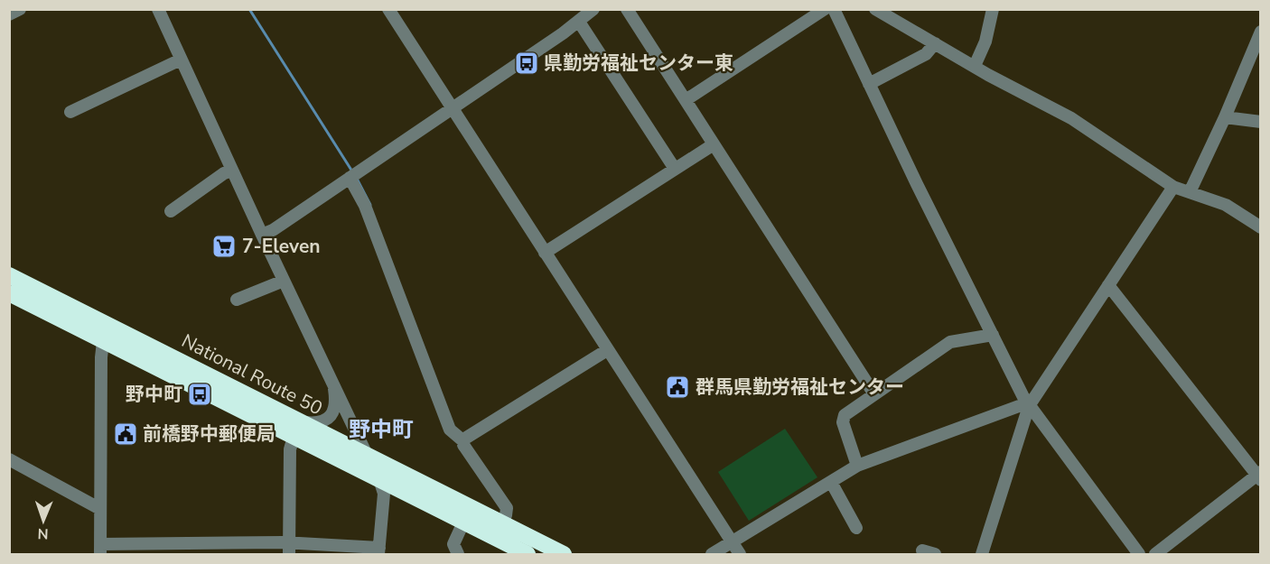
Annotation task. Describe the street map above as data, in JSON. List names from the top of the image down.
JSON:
{
  "streets": {
    "highway": ["National Route 50"]
  },
  "districts": ["野中町"],
  "places": {
    "bus stop": ["県勤労福祉センター東", "野中町"],
    "supermarket": ["7-Eleven"],
    "public building": ["群馬県勤労福祉センター", "前橋野中郵便局"]
  },
  "north": "bottom"
}
